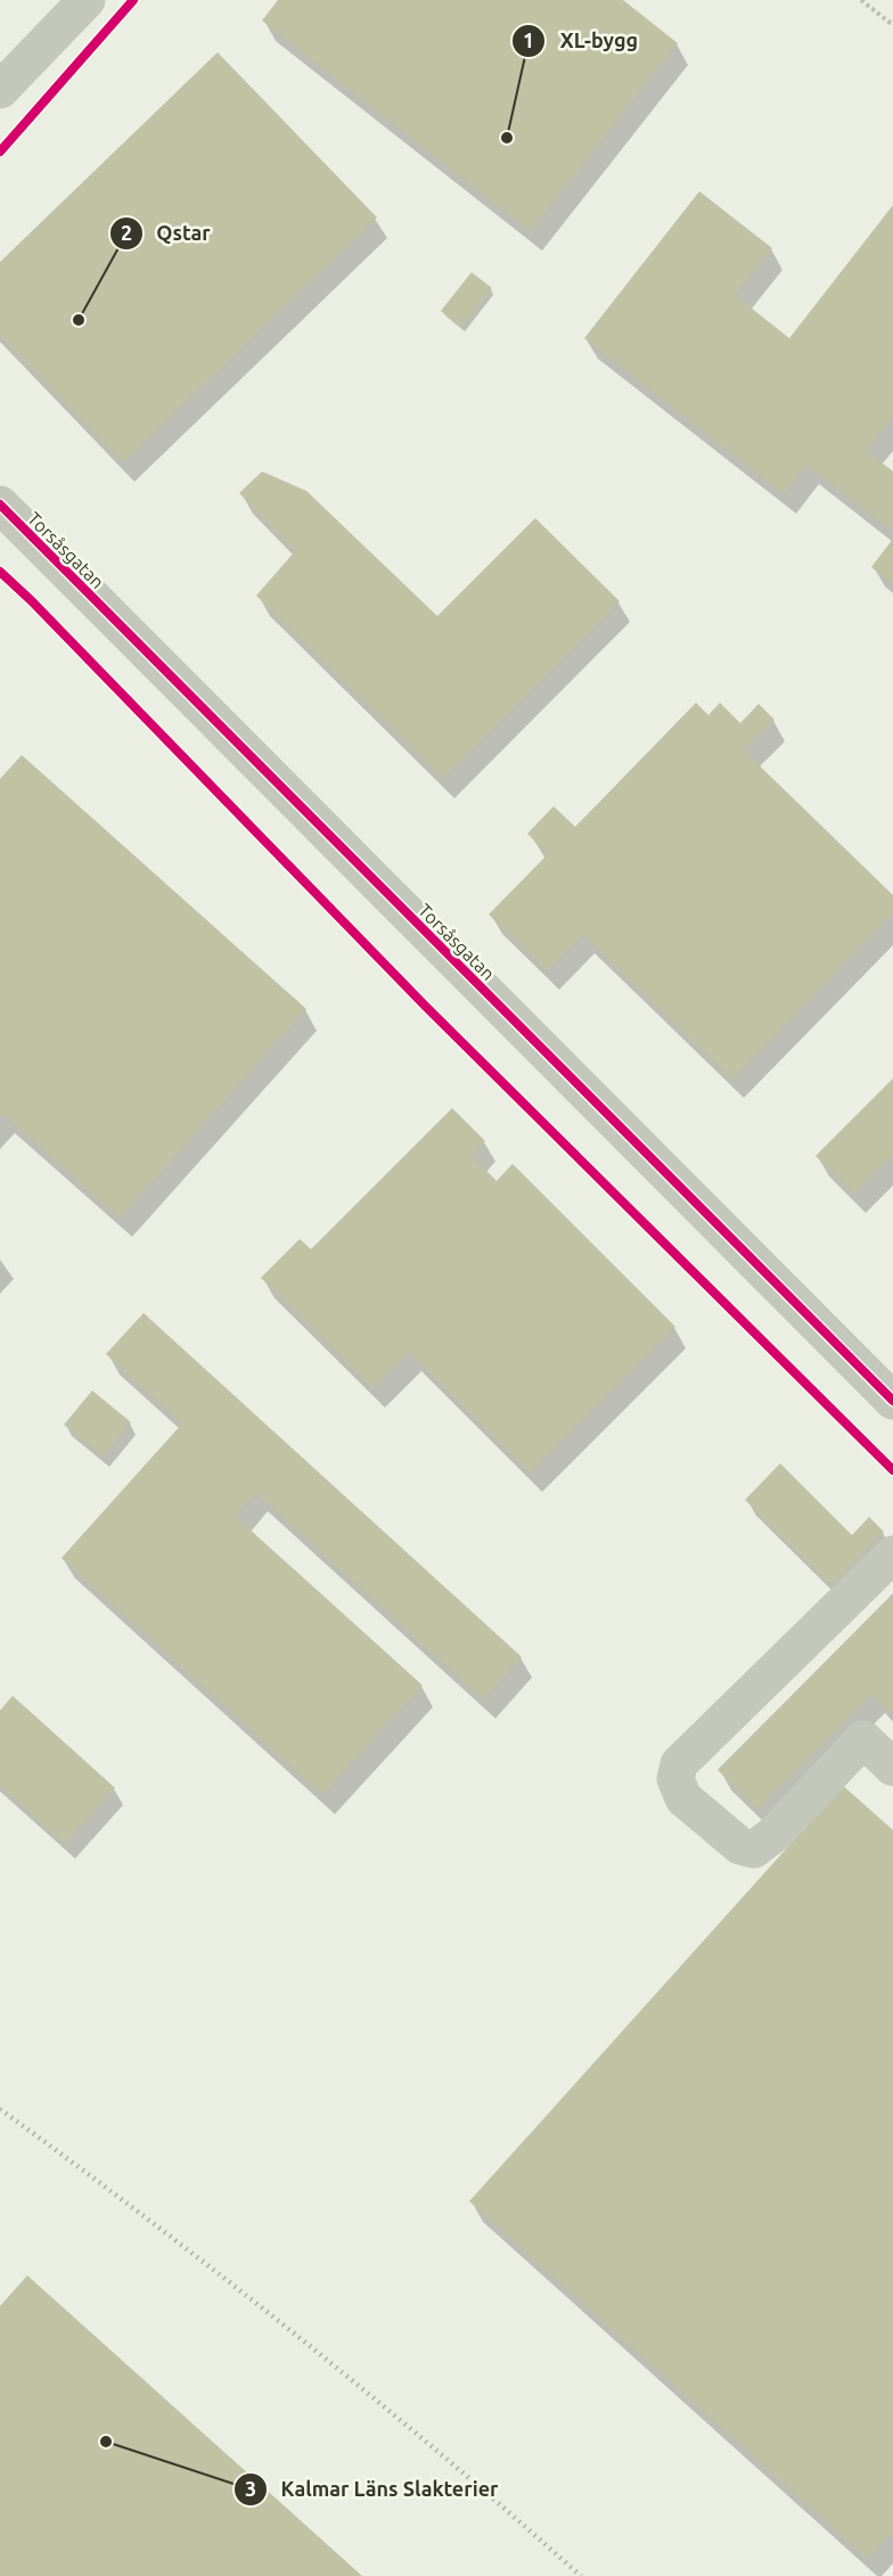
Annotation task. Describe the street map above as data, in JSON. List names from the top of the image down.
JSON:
{
  "streets": {
    "street": ["Torsåsgatan"]
  },
  "places": ["XL-bygg", "Qstar", "Kalmar Läns Slakterier"]
}
